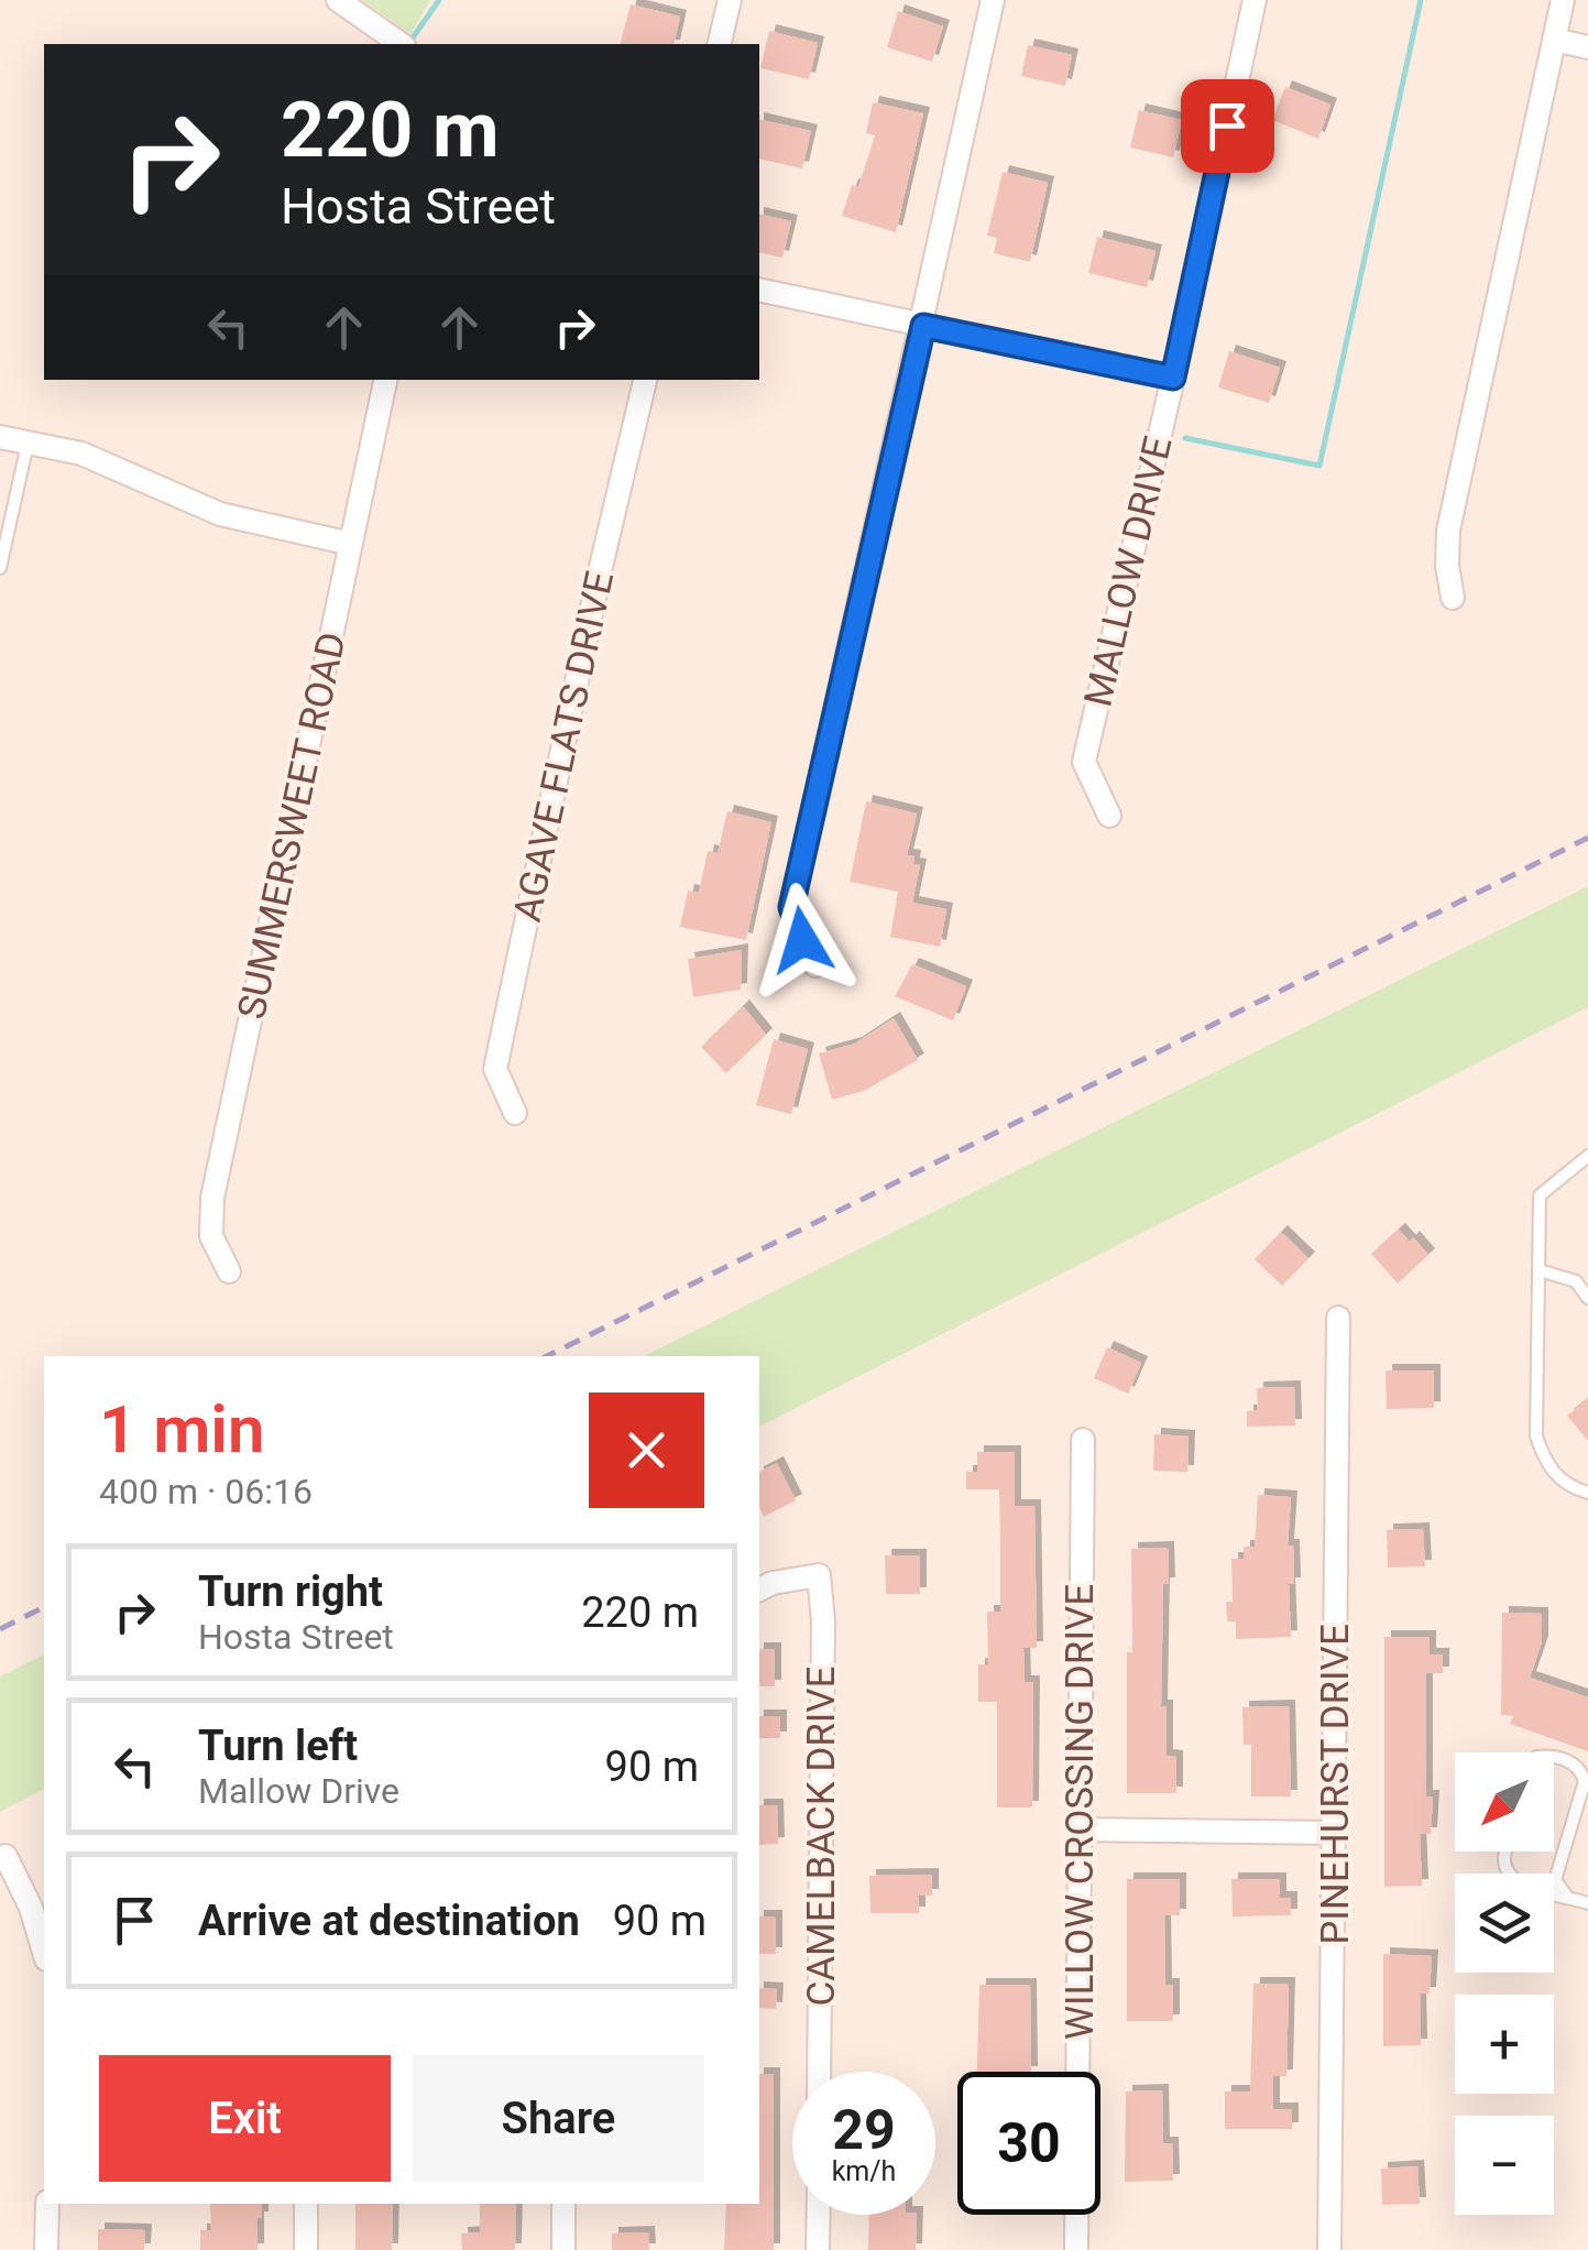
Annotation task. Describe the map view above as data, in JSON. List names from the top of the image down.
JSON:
{
  "streets": {
    "street": [
      "MALLOW DRIVE",
      "AGAVE FLATS DRIVE",
      "SUMMERSWEET ROAD",
      "PINEHURST DRIVE",
      "WILLOW CROSSING DRIVE",
      "CAMELBACK DRIVE"
    ]
  },
  "north": "bottom left",
  "page": {
    "turn": ["220 m", "Hosta Street"],
    "heading": ["1 min", "400 m · 06:16"],
    "list": [
      {
        "name": "Turn right",
        "note": "Hosta Street",
        "value": "220 m"
      },
      {
        "name": "Turn left",
        "note": "Mallow Drive",
        "value": "90 m"
      },
      {
        "name": "Arrive at destination",
        "value": "90 m"
      }
    ],
    "map_buttons": ["+", "−"],
    "buttons": ["Exit", "Share"],
    "speed": "29 km/h",
    "limit": "30"
  }
}
